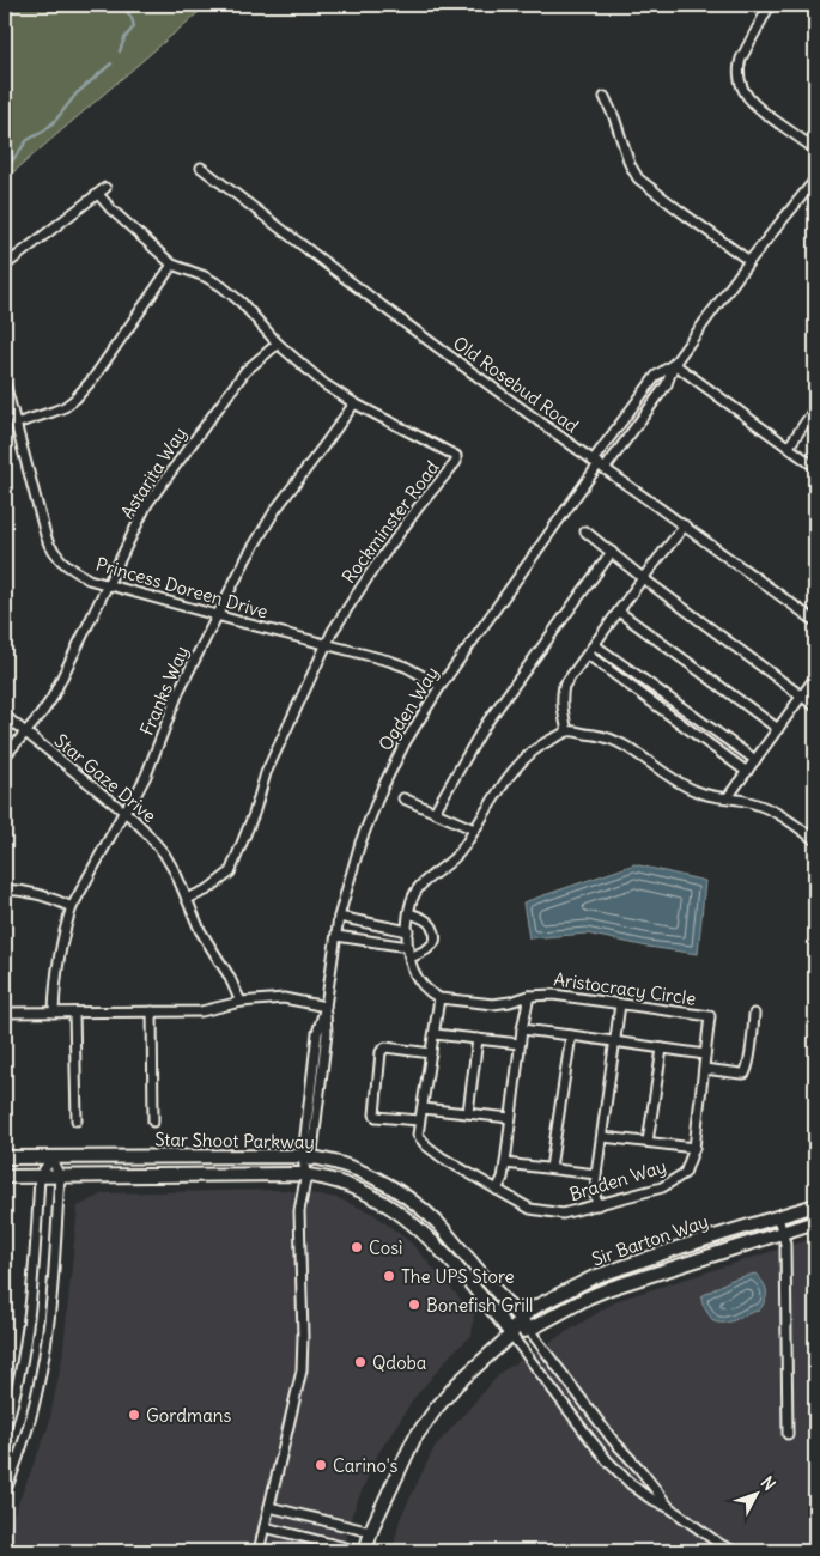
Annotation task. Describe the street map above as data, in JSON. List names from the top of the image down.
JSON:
{
  "streets": {
    "street": [
      "Old Rosebud Road",
      "Astarita Way",
      "Rockminster Road",
      "Princess Doreen Drive",
      "Franks Way",
      "Ogden Way",
      "Star Gaze Drive",
      "Aristocracy Circle",
      "Star Shoot Parkway",
      "Braden Way",
      "Sir Barton Way"
    ]
  },
  "crossings": [
    ["Old Rosebud Road", "Ogden Way"],
    ["Astarita Way", "Rockminster Road"],
    ["Astarita Way", "Princess Doreen Drive"],
    ["Astarita Way", "Star Gaze Drive"],
    ["Rockminster Road", "Princess Doreen Drive"],
    ["Rockminster Road", "Franks Way"],
    ["Rockminster Road", "Star Gaze Drive"],
    ["Princess Doreen Drive", "Franks Way"],
    ["Princess Doreen Drive", "Ogden Way"],
    ["Franks Way", "Star Gaze Drive"],
    ["Ogden Way", "Star Shoot Parkway"],
    ["Aristocracy Circle", "Braden Way"],
    ["Star Shoot Parkway", "Sir Barton Way"]
  ],
  "places": [
    "Così",
    "The UPS Store",
    "Bonefish Grill",
    "Qdoba",
    "Gordmans",
    "Carino's"
  ],
  "north": "top right"
}
